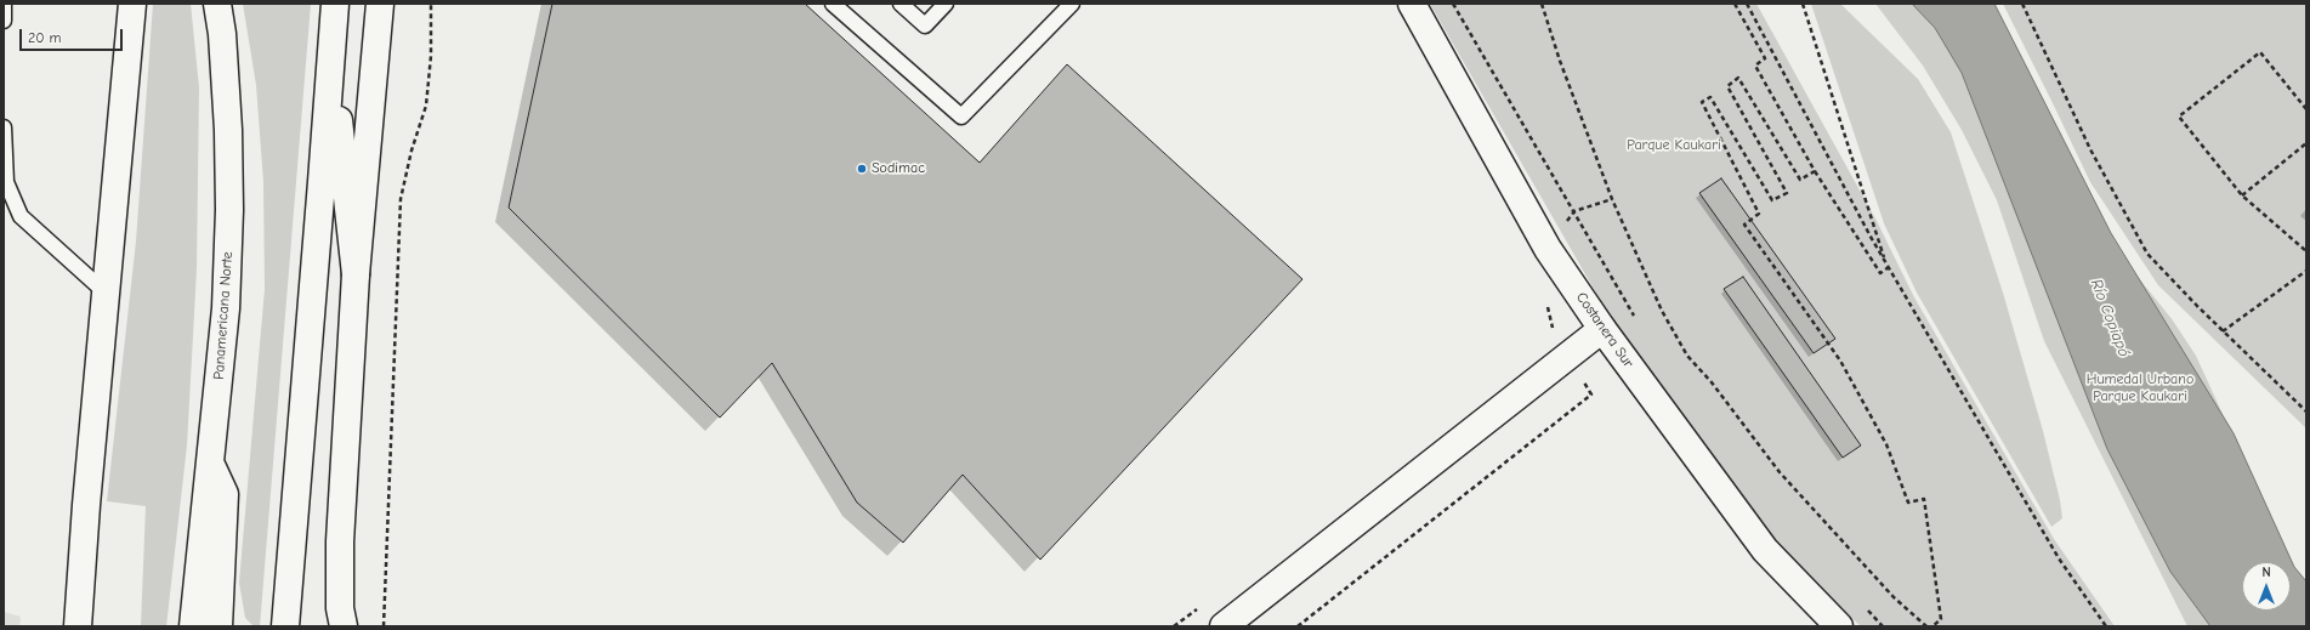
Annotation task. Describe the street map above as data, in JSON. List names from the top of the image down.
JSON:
{
  "streets": {
    "main road": ["Panamericana Norte", "Costanera Sur"]
  },
  "water": ["Río Copiapó"],
  "parks": ["Parque Kaukari", "Humedal Urbano Parque Kaukari"],
  "places": ["Sodimac"],
  "scale_bar": "20 m",
  "north": "top"
}
